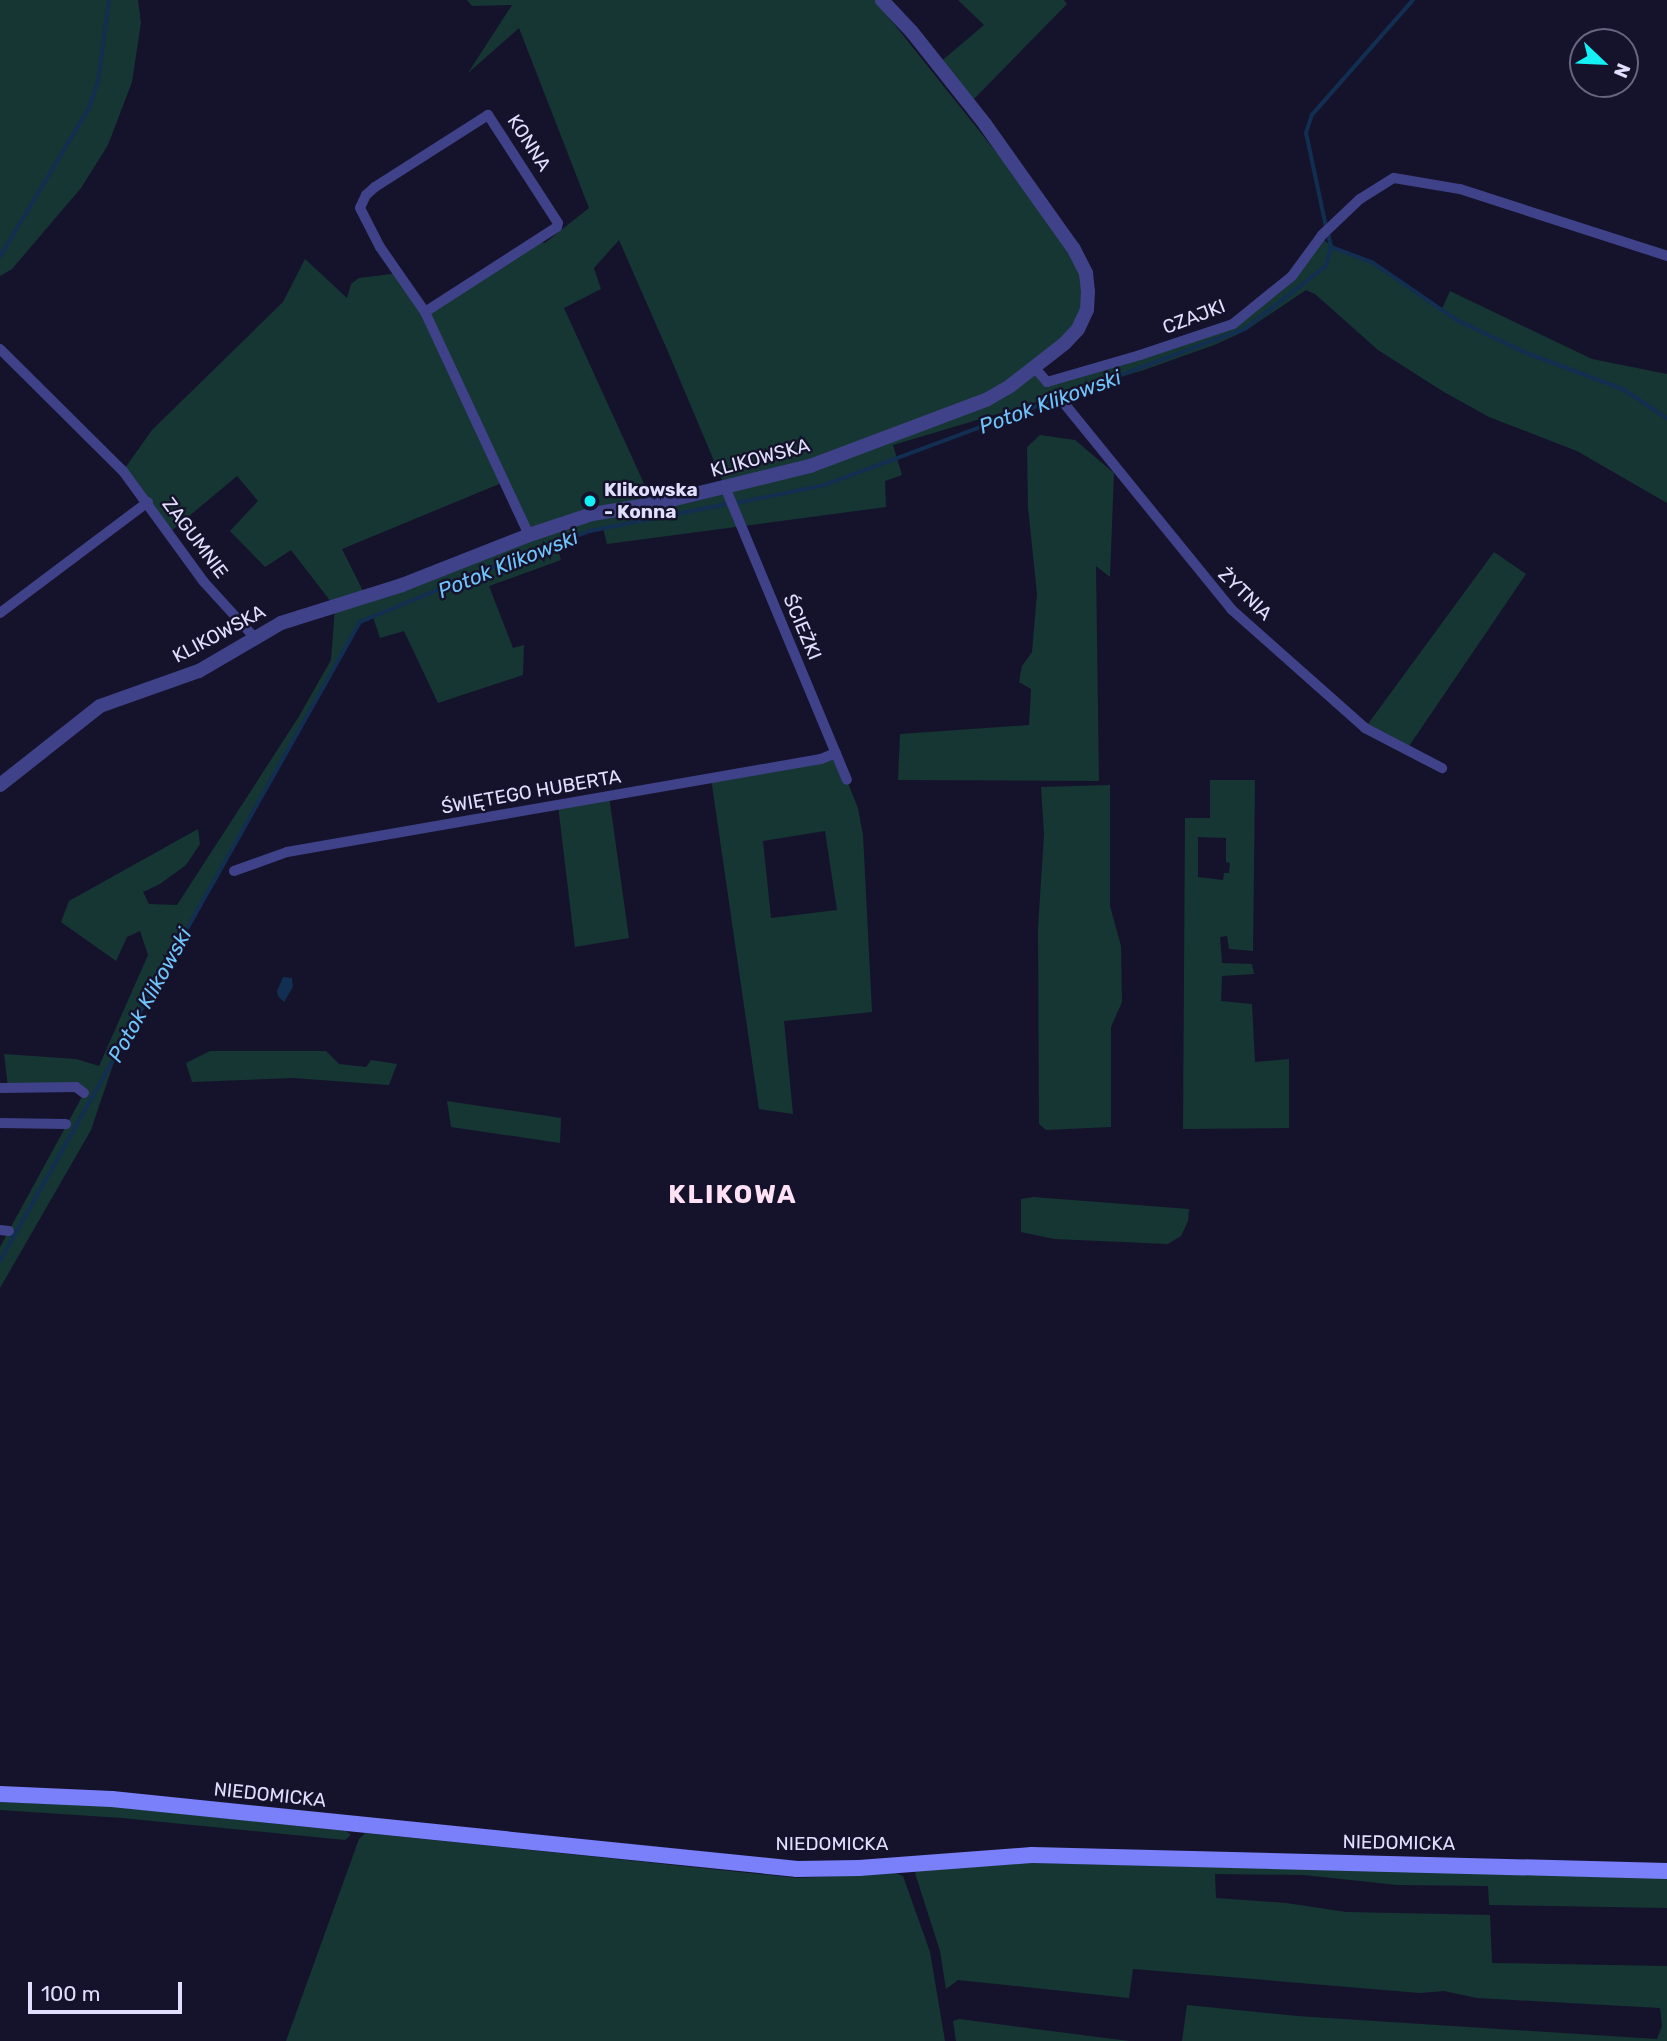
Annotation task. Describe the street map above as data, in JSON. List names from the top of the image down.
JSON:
{
  "streets": {
    "main road": ["NIEDOMICKA"],
    "street": [
      "KONNA",
      "CZAJKI",
      "KLIKOWSKA",
      "ZAGUMNIE",
      "ŻYTNIA",
      "ŚCIEŻKI",
      "ŚWIĘTEGO HUBERTA"
    ]
  },
  "crossings": [
    ["KONNA", "KLIKOWSKA"],
    ["CZAJKI", "KLIKOWSKA"],
    ["KLIKOWSKA", "ZAGUMNIE"],
    ["KLIKOWSKA", "ŚCIEŻKI"],
    ["ŚCIEŻKI", "ŚWIĘTEGO HUBERTA"]
  ],
  "districts": ["KLIKOWA"],
  "water": ["Potok Klikowski"],
  "places": ["Klikowska - Konna"],
  "scale_bar": "100 m",
  "north": "bottom right"
}
